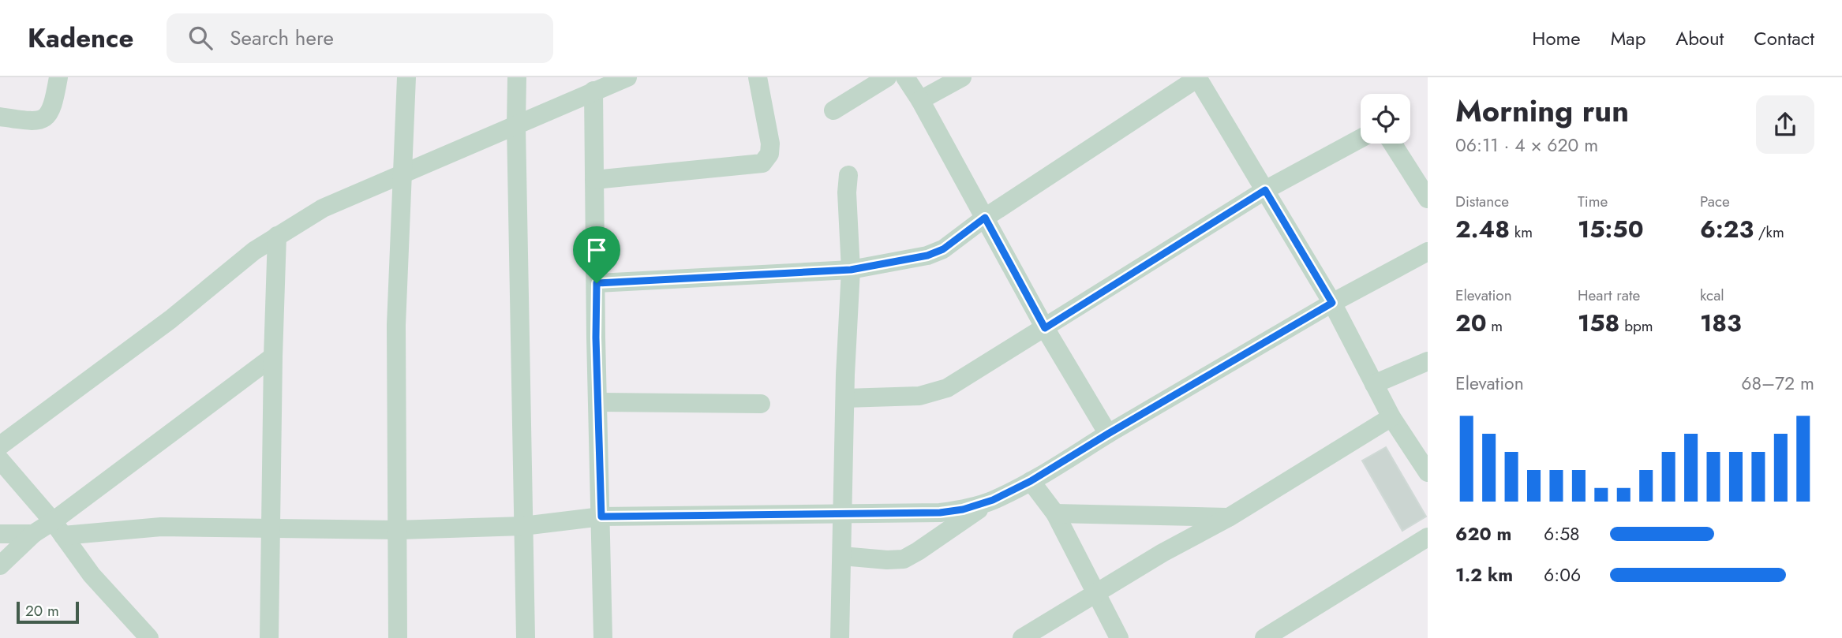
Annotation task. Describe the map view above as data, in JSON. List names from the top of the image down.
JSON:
{
  "scale_bar": "20 m",
  "page": {
    "header": "Kadence",
    "search": "Search here",
    "nav": [
      "Home",
      "Map",
      "About",
      "Contact"
    ],
    "heading": ["Morning run", "06:11 · 4 × 620 m"],
    "stats": [
      ["Distance", "2.48 km"],
      ["Time", "15:50"],
      ["Pace", "6:23 /km"],
      ["Elevation", "20 m"],
      ["Heart rate", "158 bpm"],
      ["kcal", "183"]
    ],
    "chart": ["Elevation", "68–72 m"],
    "list": [
      {
        "name": "620 m",
        "note": "6:58"
      },
      {
        "name": "1.2 km",
        "note": "6:06"
      }
    ],
    "scale": "20 m"
  }
}
